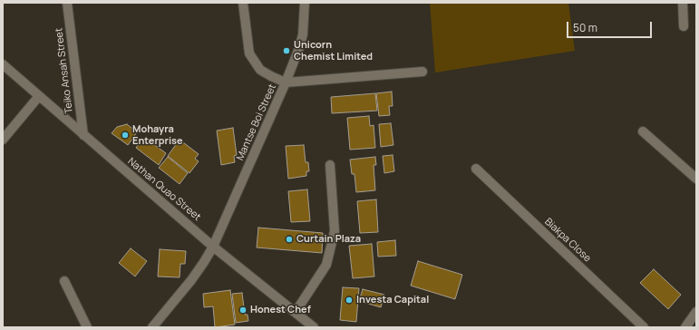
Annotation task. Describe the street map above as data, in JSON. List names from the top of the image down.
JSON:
{
  "streets": {
    "street": [
      "Teiko Ansah Street",
      "Mantse Boi Street",
      "Nathan Quao Street",
      "Biakpa Close"
    ]
  },
  "crossings": [
    ["Teiko Ansah Street", "Nathan Quao Street"],
    ["Mantse Boi Street", "Nathan Quao Street"]
  ],
  "places": [
    "Unicorn Chemist Limited",
    "Mohayra Enterprise",
    "Curtain Plaza",
    "Investa Capital",
    "Honest Chef"
  ],
  "scale_bar": "50 m"
}
